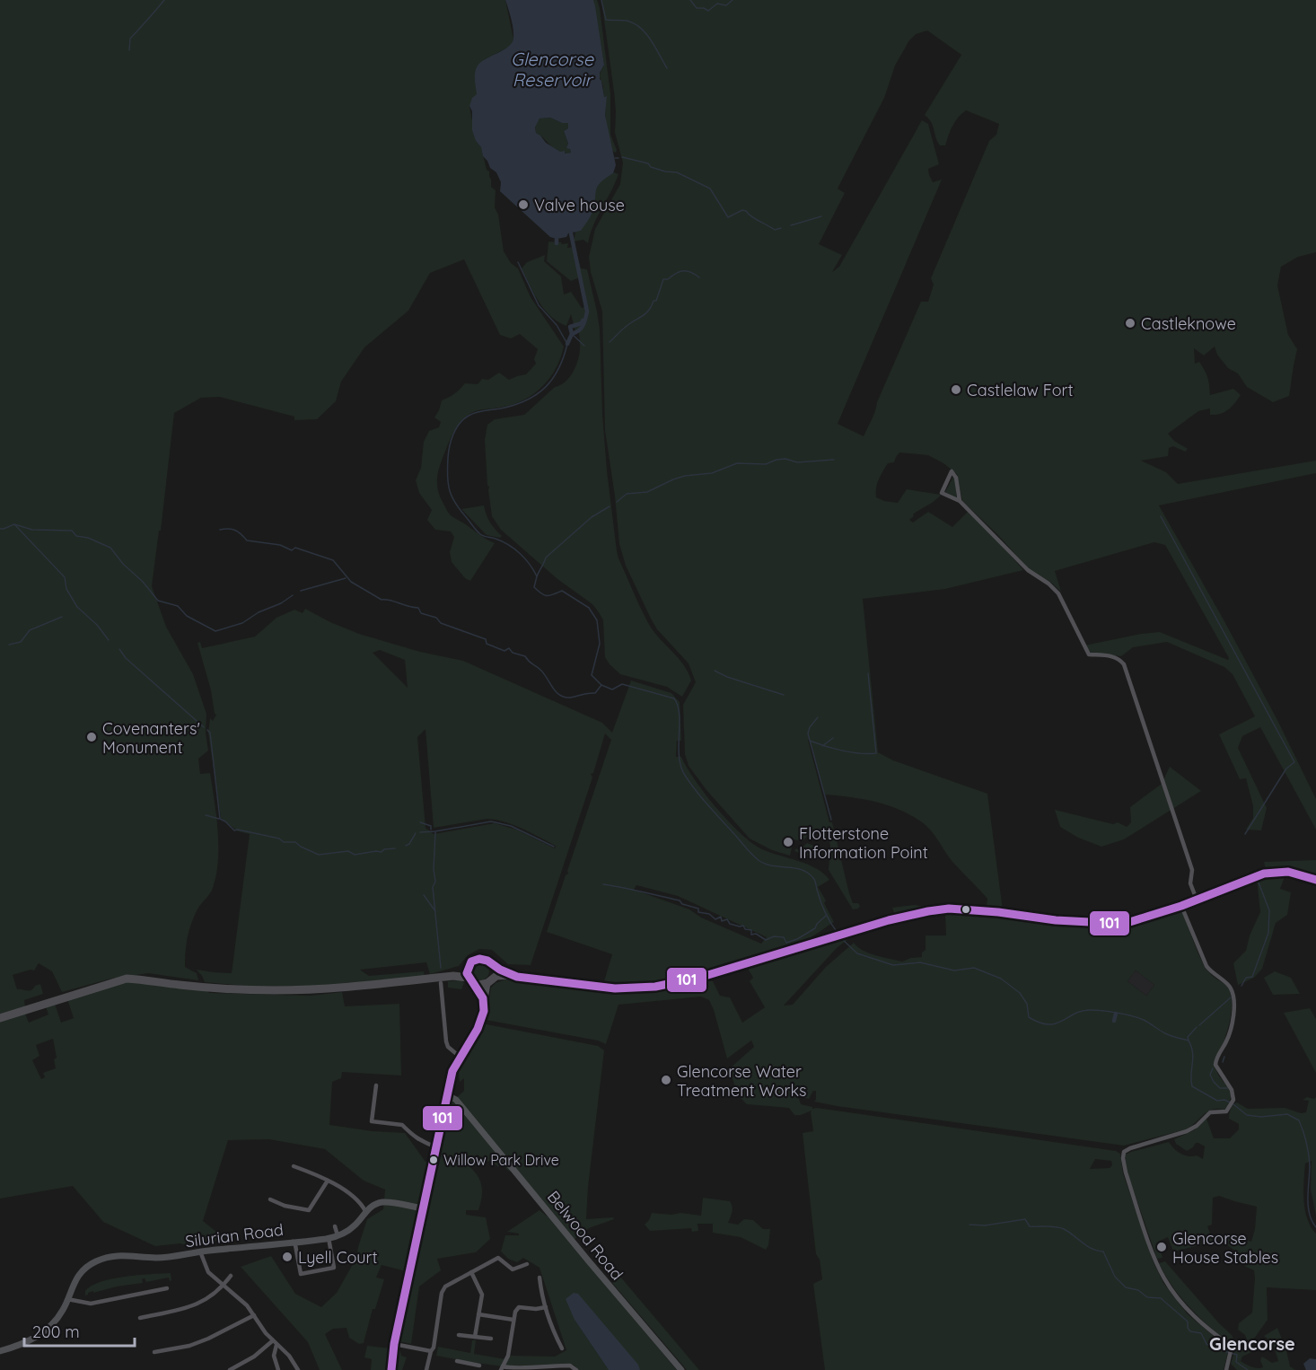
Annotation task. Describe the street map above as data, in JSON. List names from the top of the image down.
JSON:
{
  "streets": {
    "street": ["Silurian Road", "Belwood Road"]
  },
  "districts": ["Glencorse"],
  "water": ["Glencorse Reservoir"],
  "places": [
    "Valve house",
    "Castleknowe",
    "Castlelaw Fort",
    "Covenanters' Monument",
    "Flotterstone Information Point",
    "Glencorse Water Treatment Works",
    "Willow Park Drive",
    "Glencorse House Stables",
    "Lyell Court"
  ],
  "lines": ["transit line 101"],
  "scale_bar": "200 m"
}
